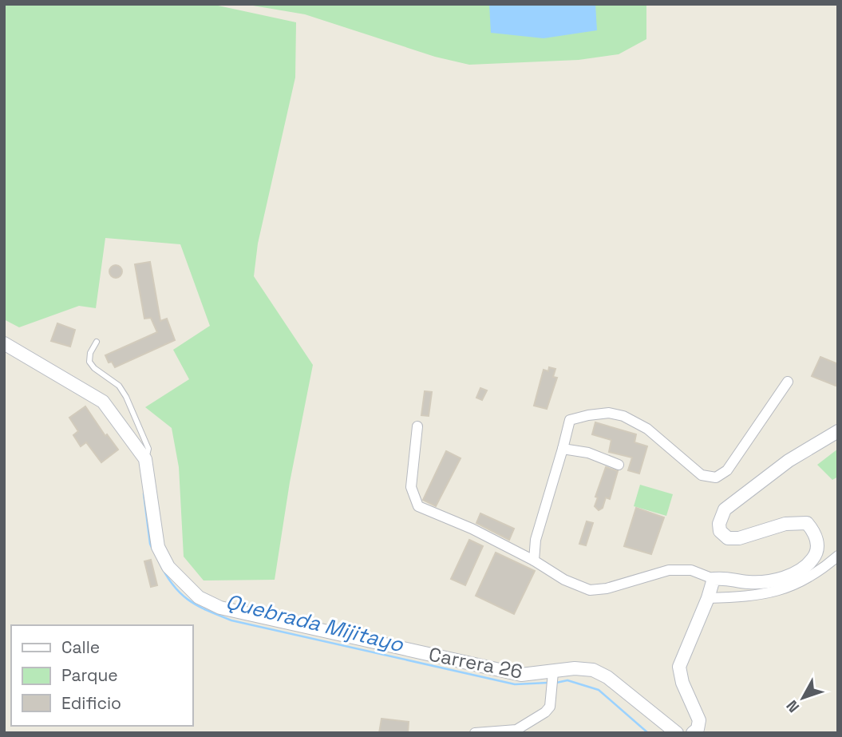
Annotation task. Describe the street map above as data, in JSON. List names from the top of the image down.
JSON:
{
  "streets": {
    "street": ["Carrera 26"]
  },
  "water": ["Quebrada Mijitayo"],
  "legend": ["Calle", "Parque", "Edificio"],
  "north": "bottom left"
}
